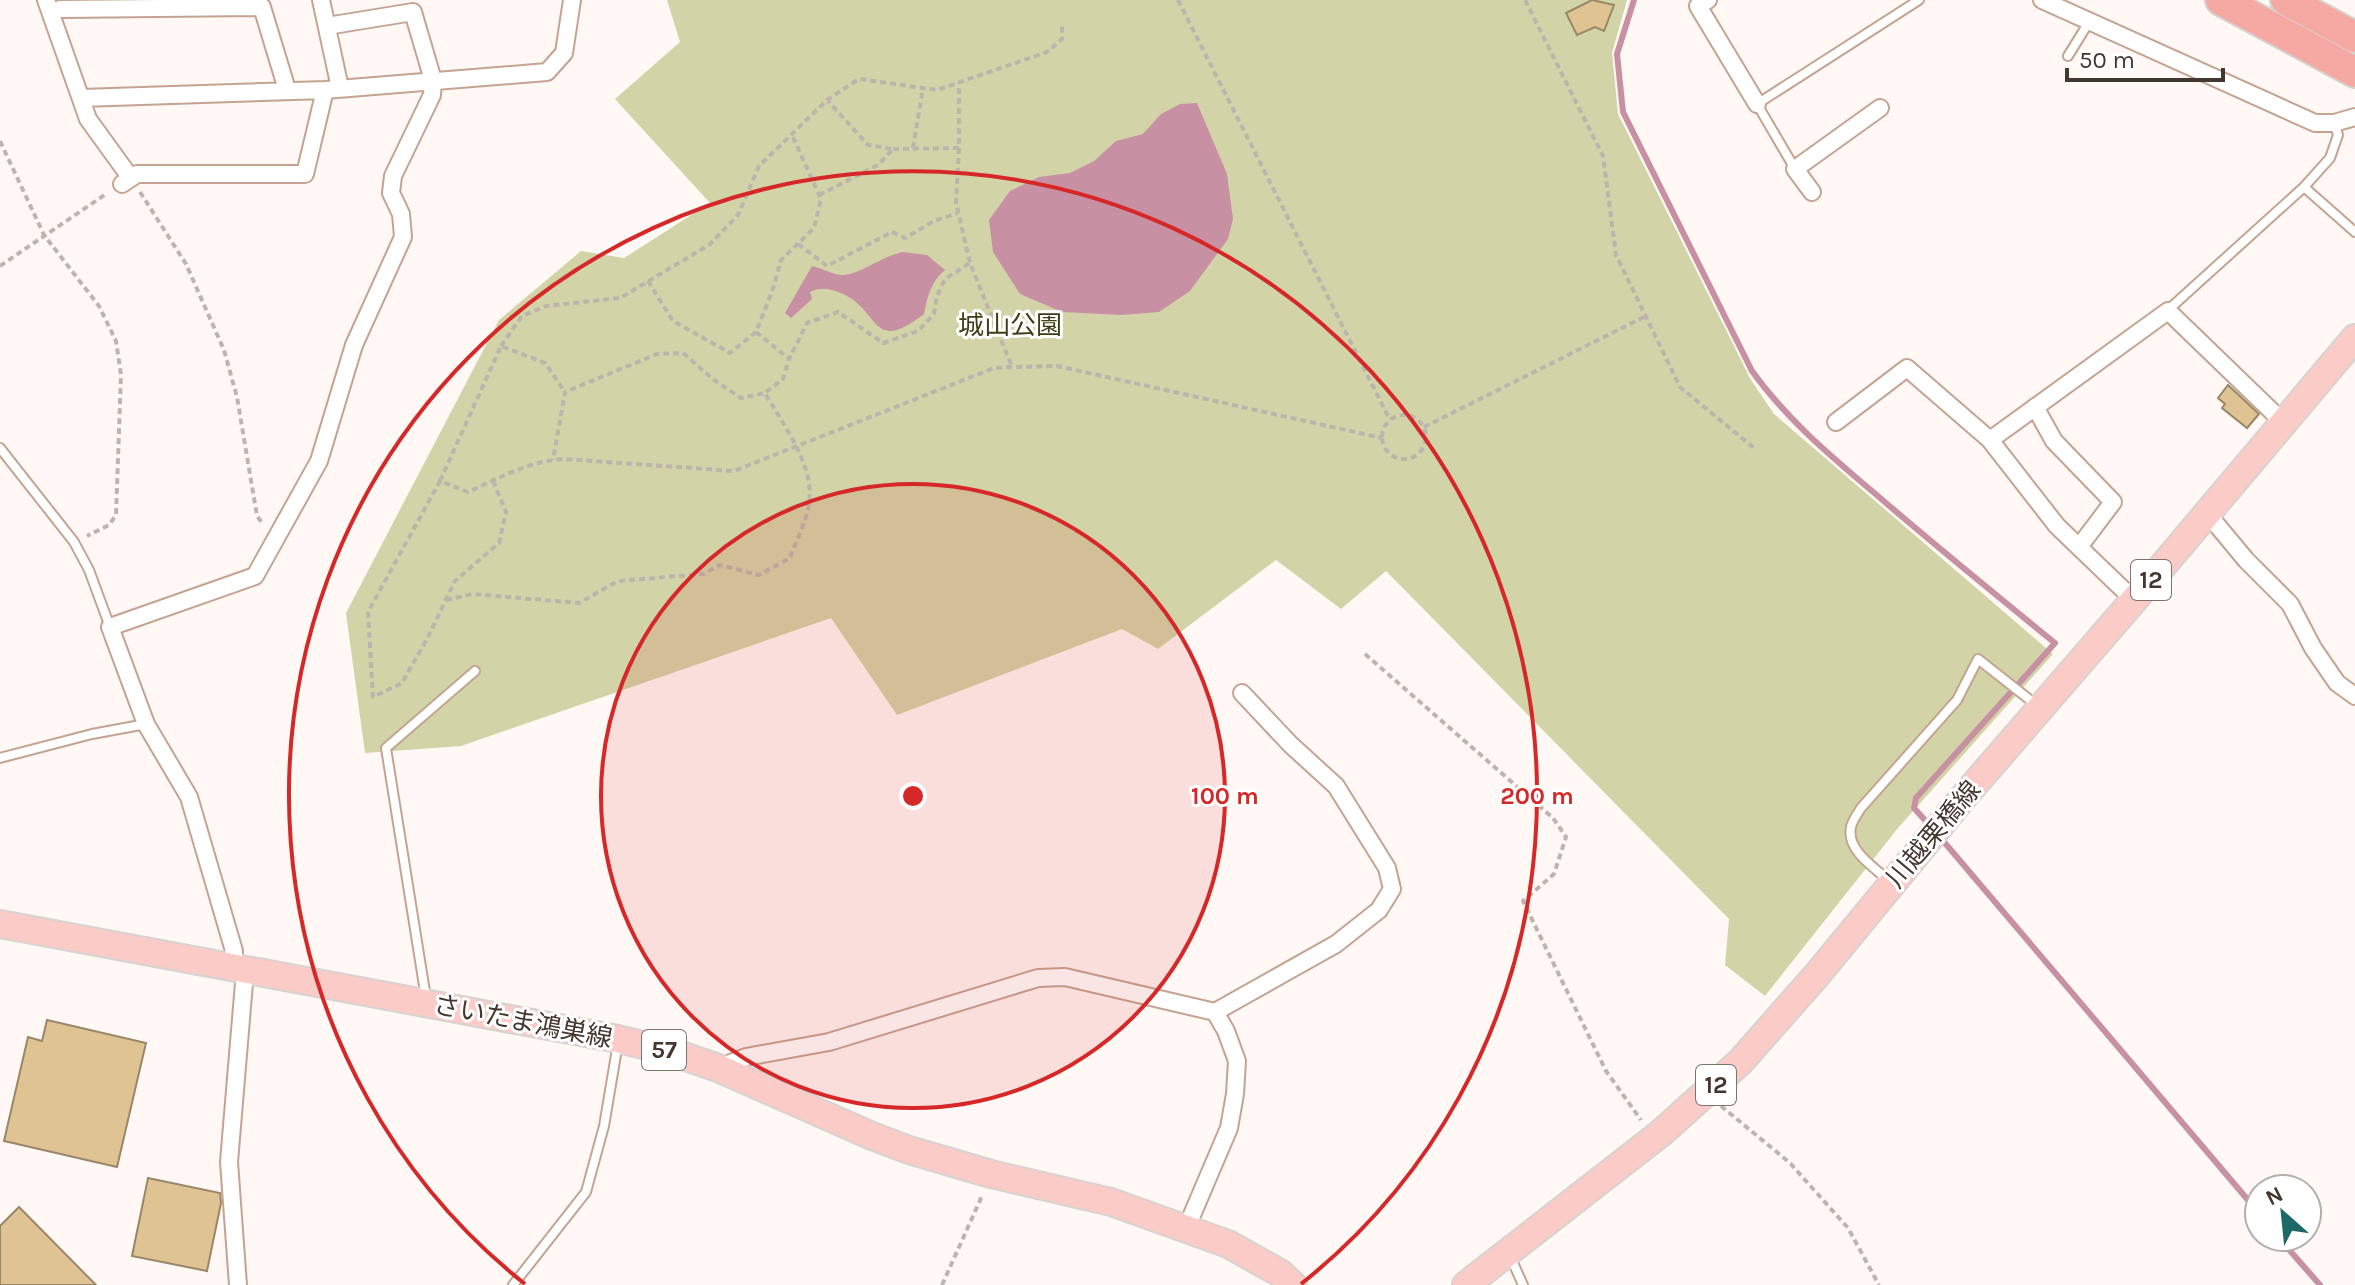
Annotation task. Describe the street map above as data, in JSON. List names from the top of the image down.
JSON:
{
  "streets": {
    "main road": [
      "12",
      "川越栗橋線",
      "さいたま鴻巣線",
      "57"
    ]
  },
  "parks": ["城山公園"],
  "scale_bar": "50 m",
  "north": "top left",
  "rings": ["100 m", "200 m"]
}
